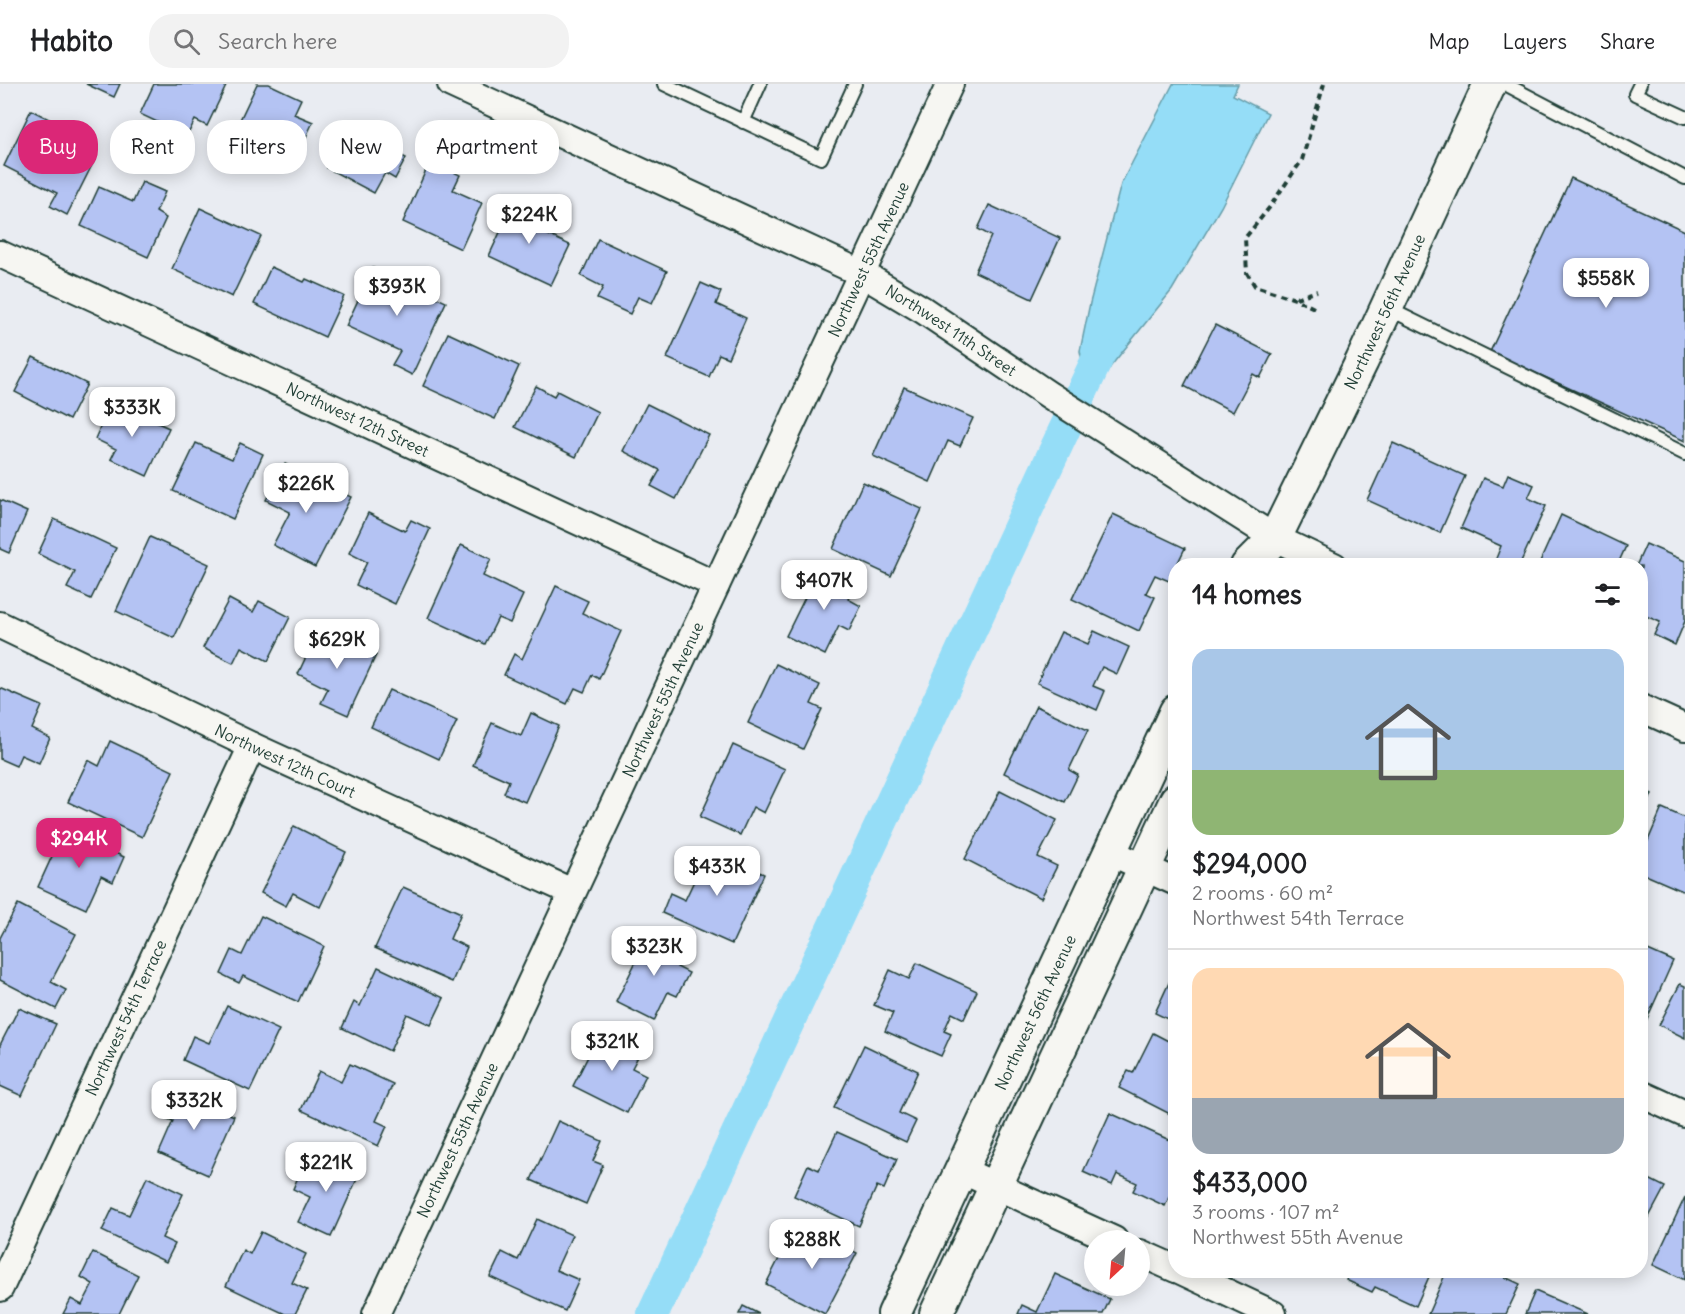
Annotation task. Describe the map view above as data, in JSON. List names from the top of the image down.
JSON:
{
  "streets": {
    "street": [
      "Northwest 55th Avenue",
      "Northwest 56th Avenue",
      "Northwest 11th Street",
      "Northwest 12th Street",
      "Northwest 12th Court",
      "Northwest 54th Terrace"
    ]
  },
  "crossings": [
    ["Northwest 55th Avenue", "Northwest 11th Street"],
    ["Northwest 55th Avenue", "Northwest 12th Street"],
    ["Northwest 55th Avenue", "Northwest 12th Court"],
    ["Northwest 56th Avenue", "Northwest 11th Street"],
    ["Northwest 12th Court", "Northwest 54th Terrace"]
  ],
  "north": "bottom left",
  "page": {
    "header": "Habito",
    "search": "Search here",
    "nav": ["Map", "Layers", "Share"],
    "chip": [
      "Buy",
      "Rent",
      "Filters",
      "New",
      "Apartment"
    ],
    "price": [
      "$224K",
      "$558K",
      "$393K",
      "$333K",
      "$226K",
      "$407K",
      "$629K",
      "$294K",
      "$433K",
      "$323K",
      "$321K",
      "$332K",
      "$221K",
      "$288K"
    ],
    "heading": "14 homes",
    "list": [
      {
        "name": "$294,000",
        "note": "2 rooms · 60 m² · Northwest 54th Terrace"
      },
      {
        "name": "$433,000",
        "note": "3 rooms · 107 m² · Northwest 55th Avenue"
      }
    ]
  }
}
